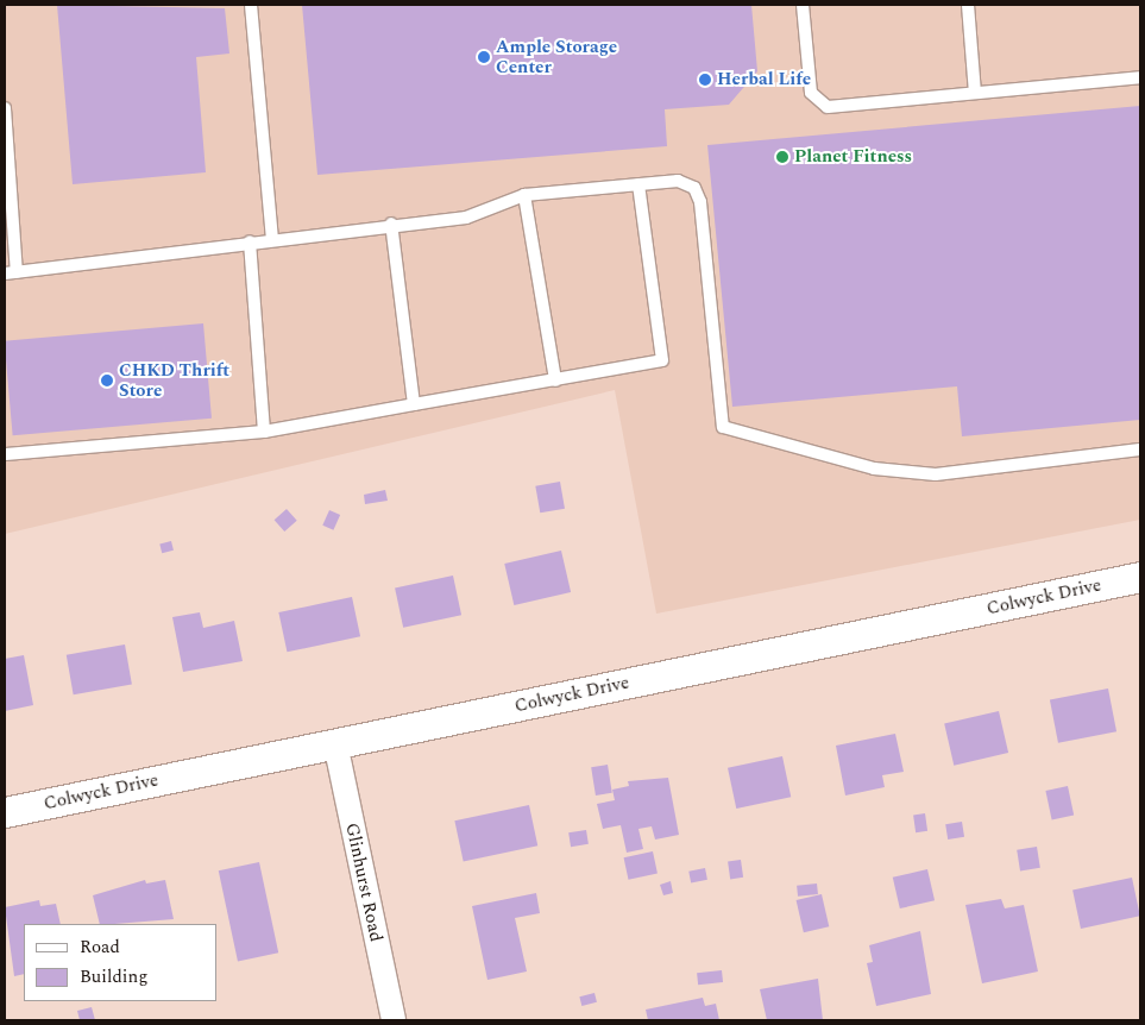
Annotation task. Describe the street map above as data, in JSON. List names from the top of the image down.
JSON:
{
  "streets": {
    "street": ["Colwyck Drive", "Glinhurst Road"]
  },
  "crossings": [
    ["Colwyck Drive", "Glinhurst Road"]
  ],
  "places": [
    "Ample Storage Center",
    "Herbal Life",
    "Planet Fitness",
    "CHKD Thrift Store"
  ],
  "legend": ["Road", "Building"]
}
